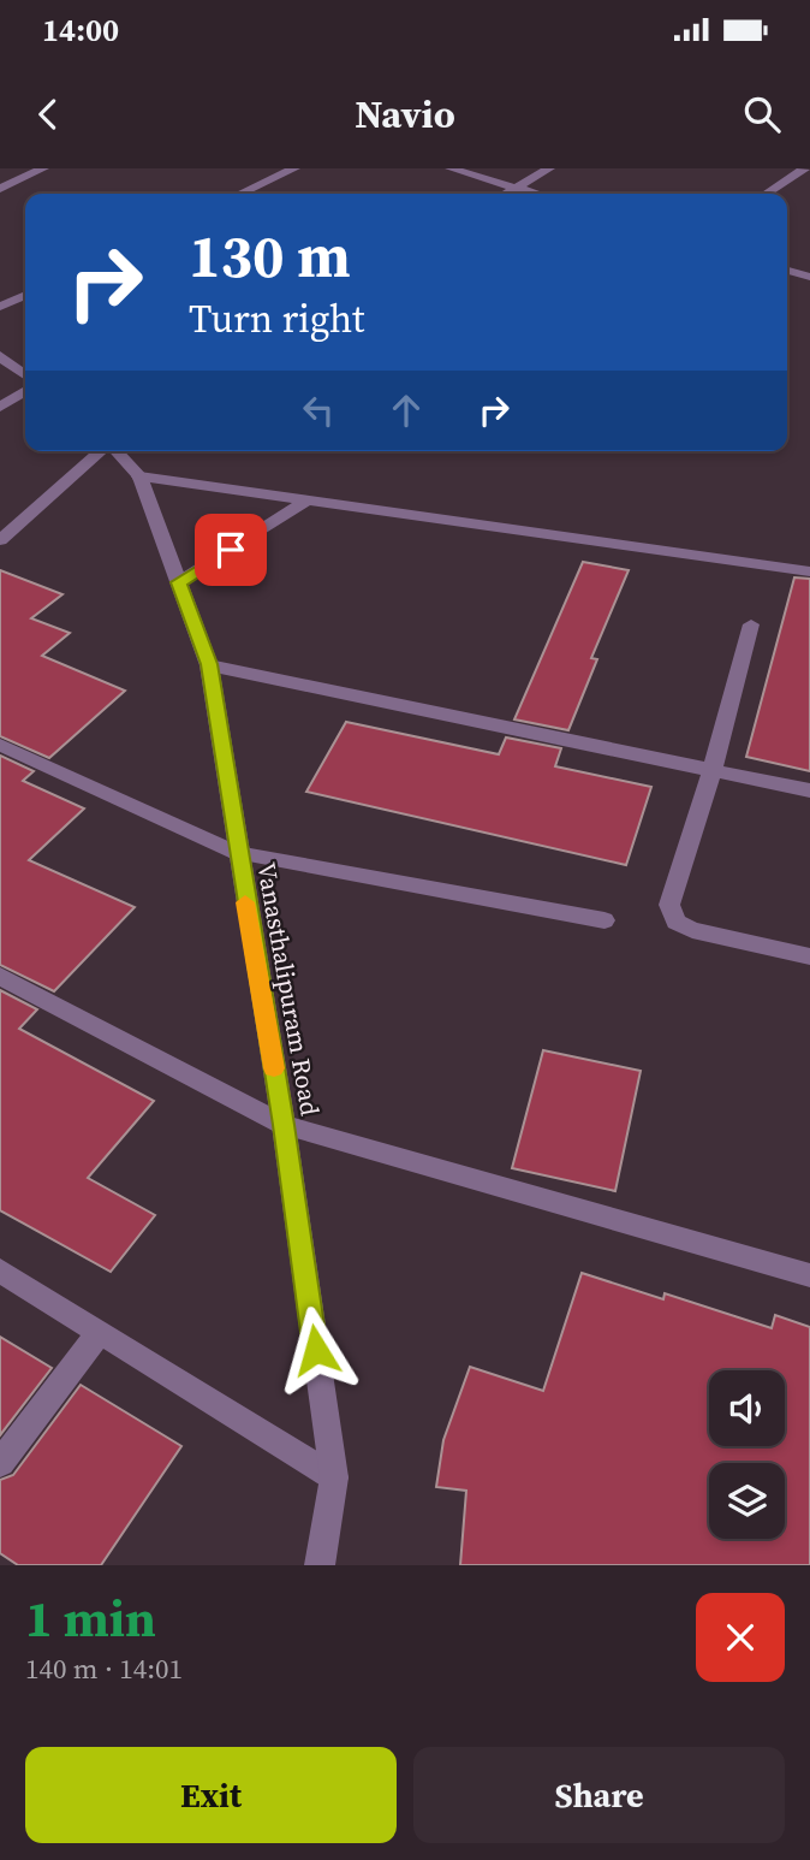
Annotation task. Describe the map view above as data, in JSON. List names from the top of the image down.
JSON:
{
  "streets": {
    "street": ["Vanasthalipuram Road"]
  },
  "page": {
    "status": "14:00",
    "header": "Navio",
    "turn": ["130 m", "Turn right"],
    "heading": ["1 min", "140 m · 14:01"],
    "buttons": ["Exit", "Share"]
  }
}
